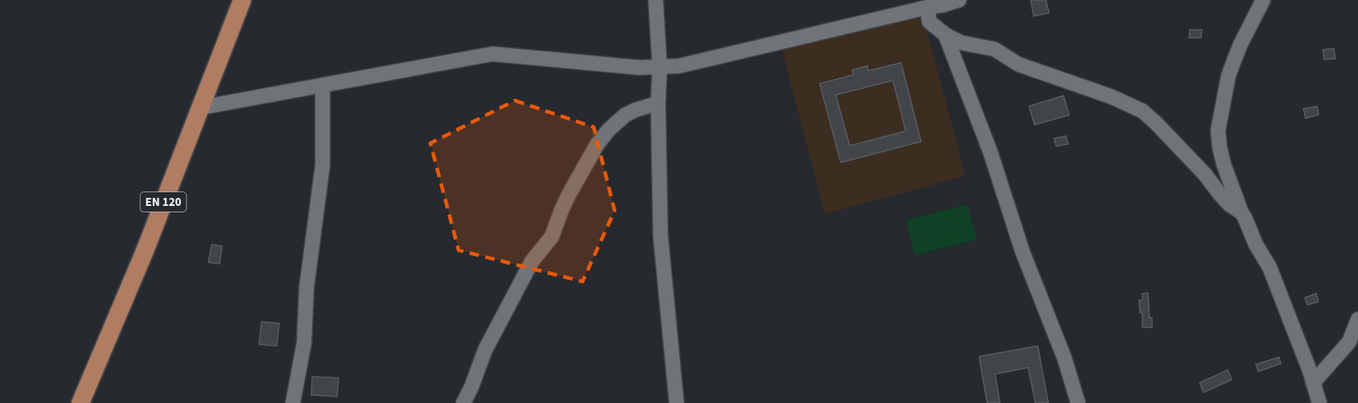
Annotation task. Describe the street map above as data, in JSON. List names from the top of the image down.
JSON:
{
  "streets": {
    "main road": ["EN 120"]
  }
}
